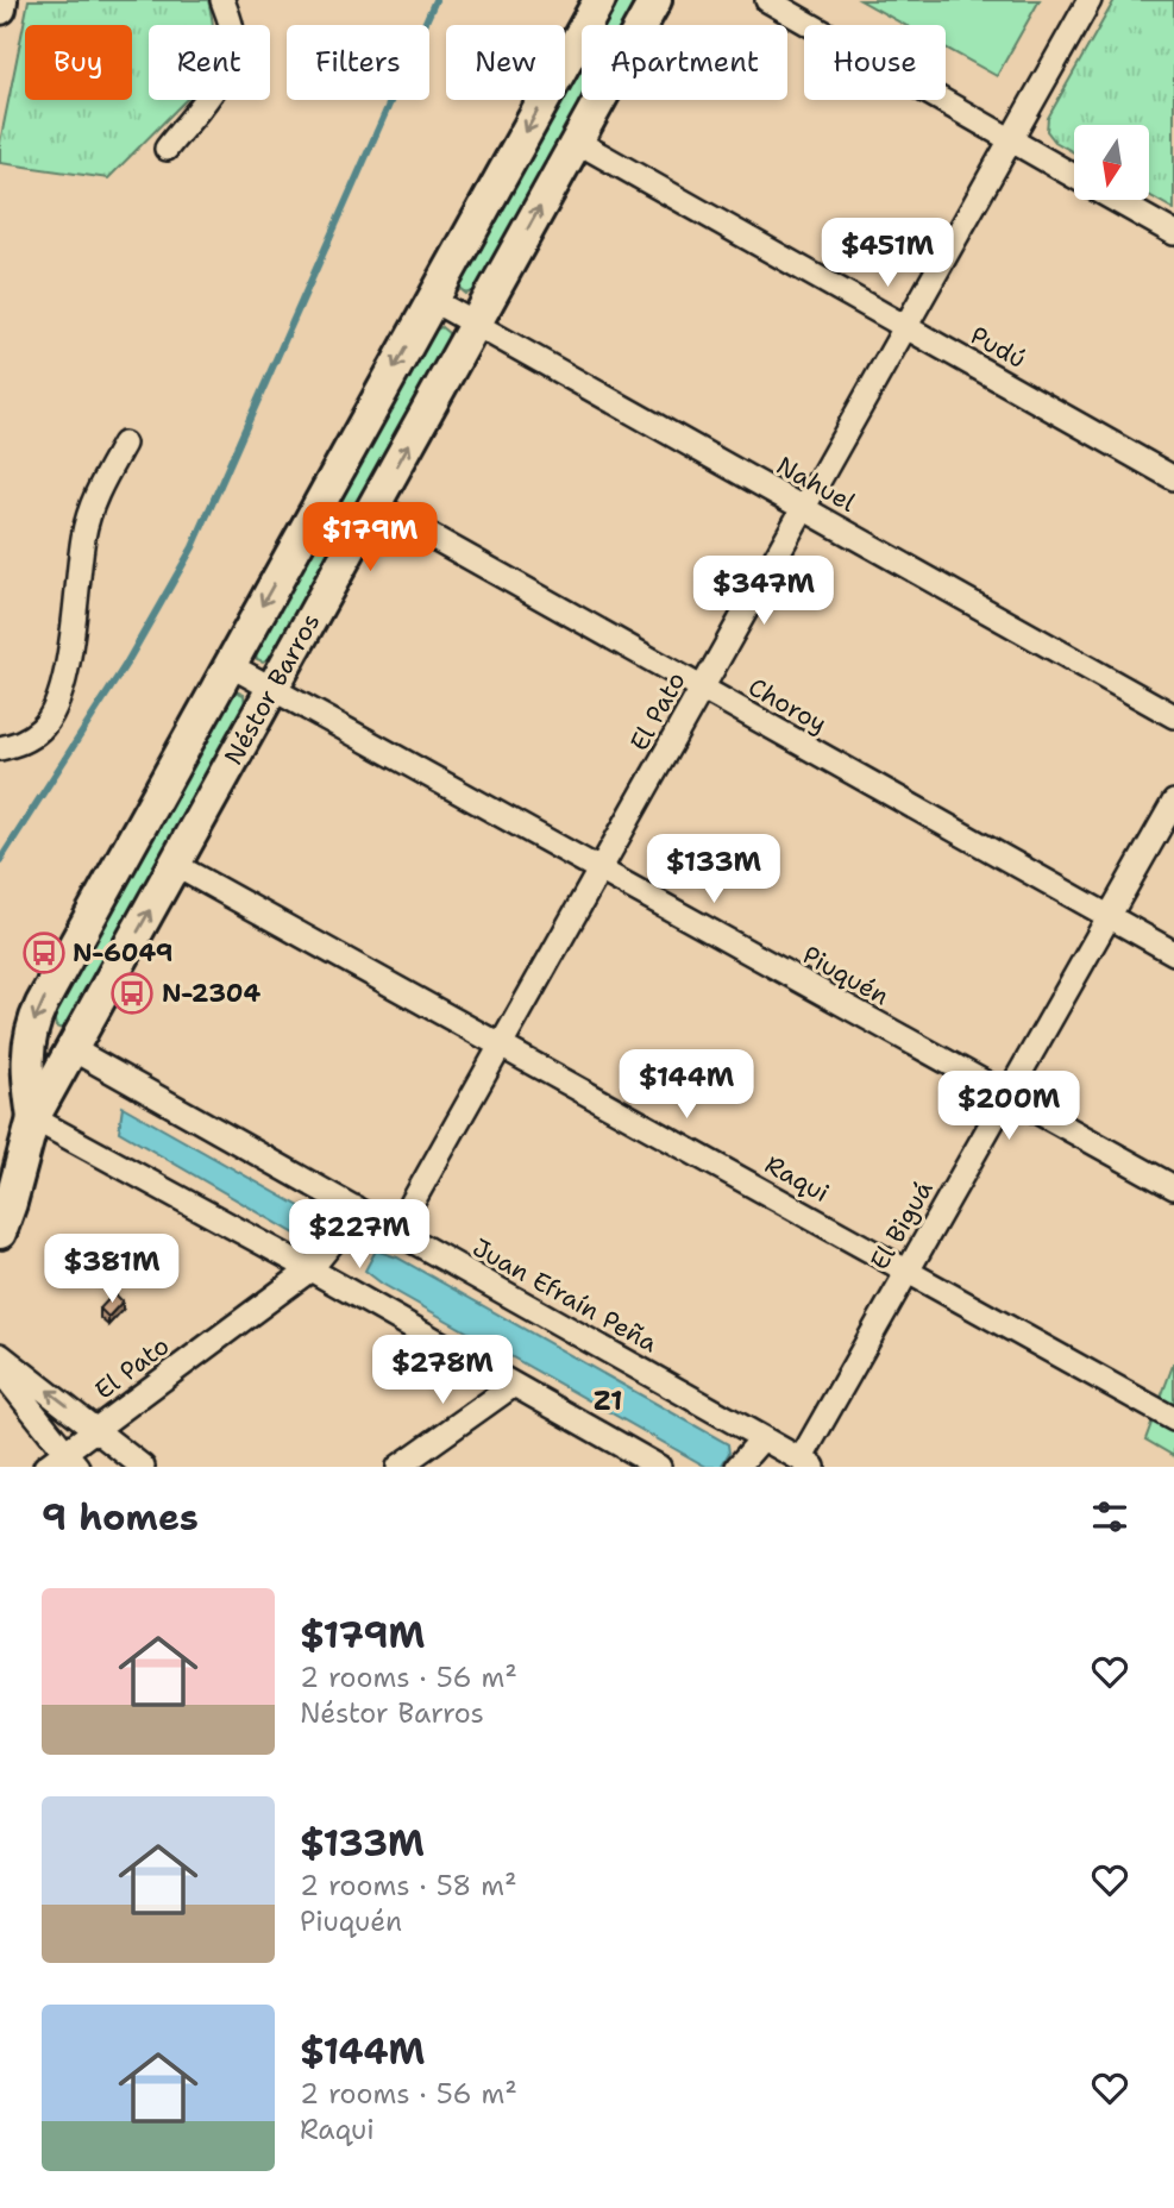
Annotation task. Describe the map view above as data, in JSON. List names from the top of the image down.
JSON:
{
  "streets": {
    "street": [
      "Pudú",
      "Nahuel",
      "Néstor Barros",
      "Choroy",
      "El Pato",
      "Piuquén",
      "Raqui",
      "El Biguá",
      "Juan Efraín Peña"
    ]
  },
  "crossings": [
    ["Pudú", "Néstor Barros"],
    ["Pudú", "El Pato"],
    ["Nahuel", "Néstor Barros"],
    ["Nahuel", "El Pato"],
    ["Néstor Barros", "Choroy"],
    ["Néstor Barros", "Piuquén"],
    ["Néstor Barros", "Raqui"],
    ["Néstor Barros", "Juan Efraín Peña"],
    ["Choroy", "El Pato"],
    ["Choroy", "El Biguá"],
    ["El Pato", "Piuquén"],
    ["El Pato", "Raqui"],
    ["El Pato", "Juan Efraín Peña"],
    ["Piuquén", "El Biguá"],
    ["Raqui", "El Biguá"],
    ["El Biguá", "Juan Efraín Peña"]
  ],
  "districts": ["Z1"],
  "places": {
    "bus stop": ["N-6049", "N-2304"]
  },
  "north": "bottom",
  "page": {
    "chip": [
      "Buy",
      "Rent",
      "Filters",
      "New",
      "Apartment",
      "House"
    ],
    "price": [
      "$451M",
      "$179M",
      "$347M",
      "$133M",
      "$144M",
      "$200M",
      "$227M",
      "$381M",
      "$278M"
    ],
    "heading": "9 homes",
    "list": [
      {
        "name": "$179M",
        "note": "2 rooms · 56 m² · Néstor Barros"
      },
      {
        "name": "$133M",
        "note": "2 rooms · 58 m² · Piuquén"
      },
      {
        "name": "$144M",
        "note": "2 rooms · 56 m² · Raqui"
      }
    ]
  }
}
